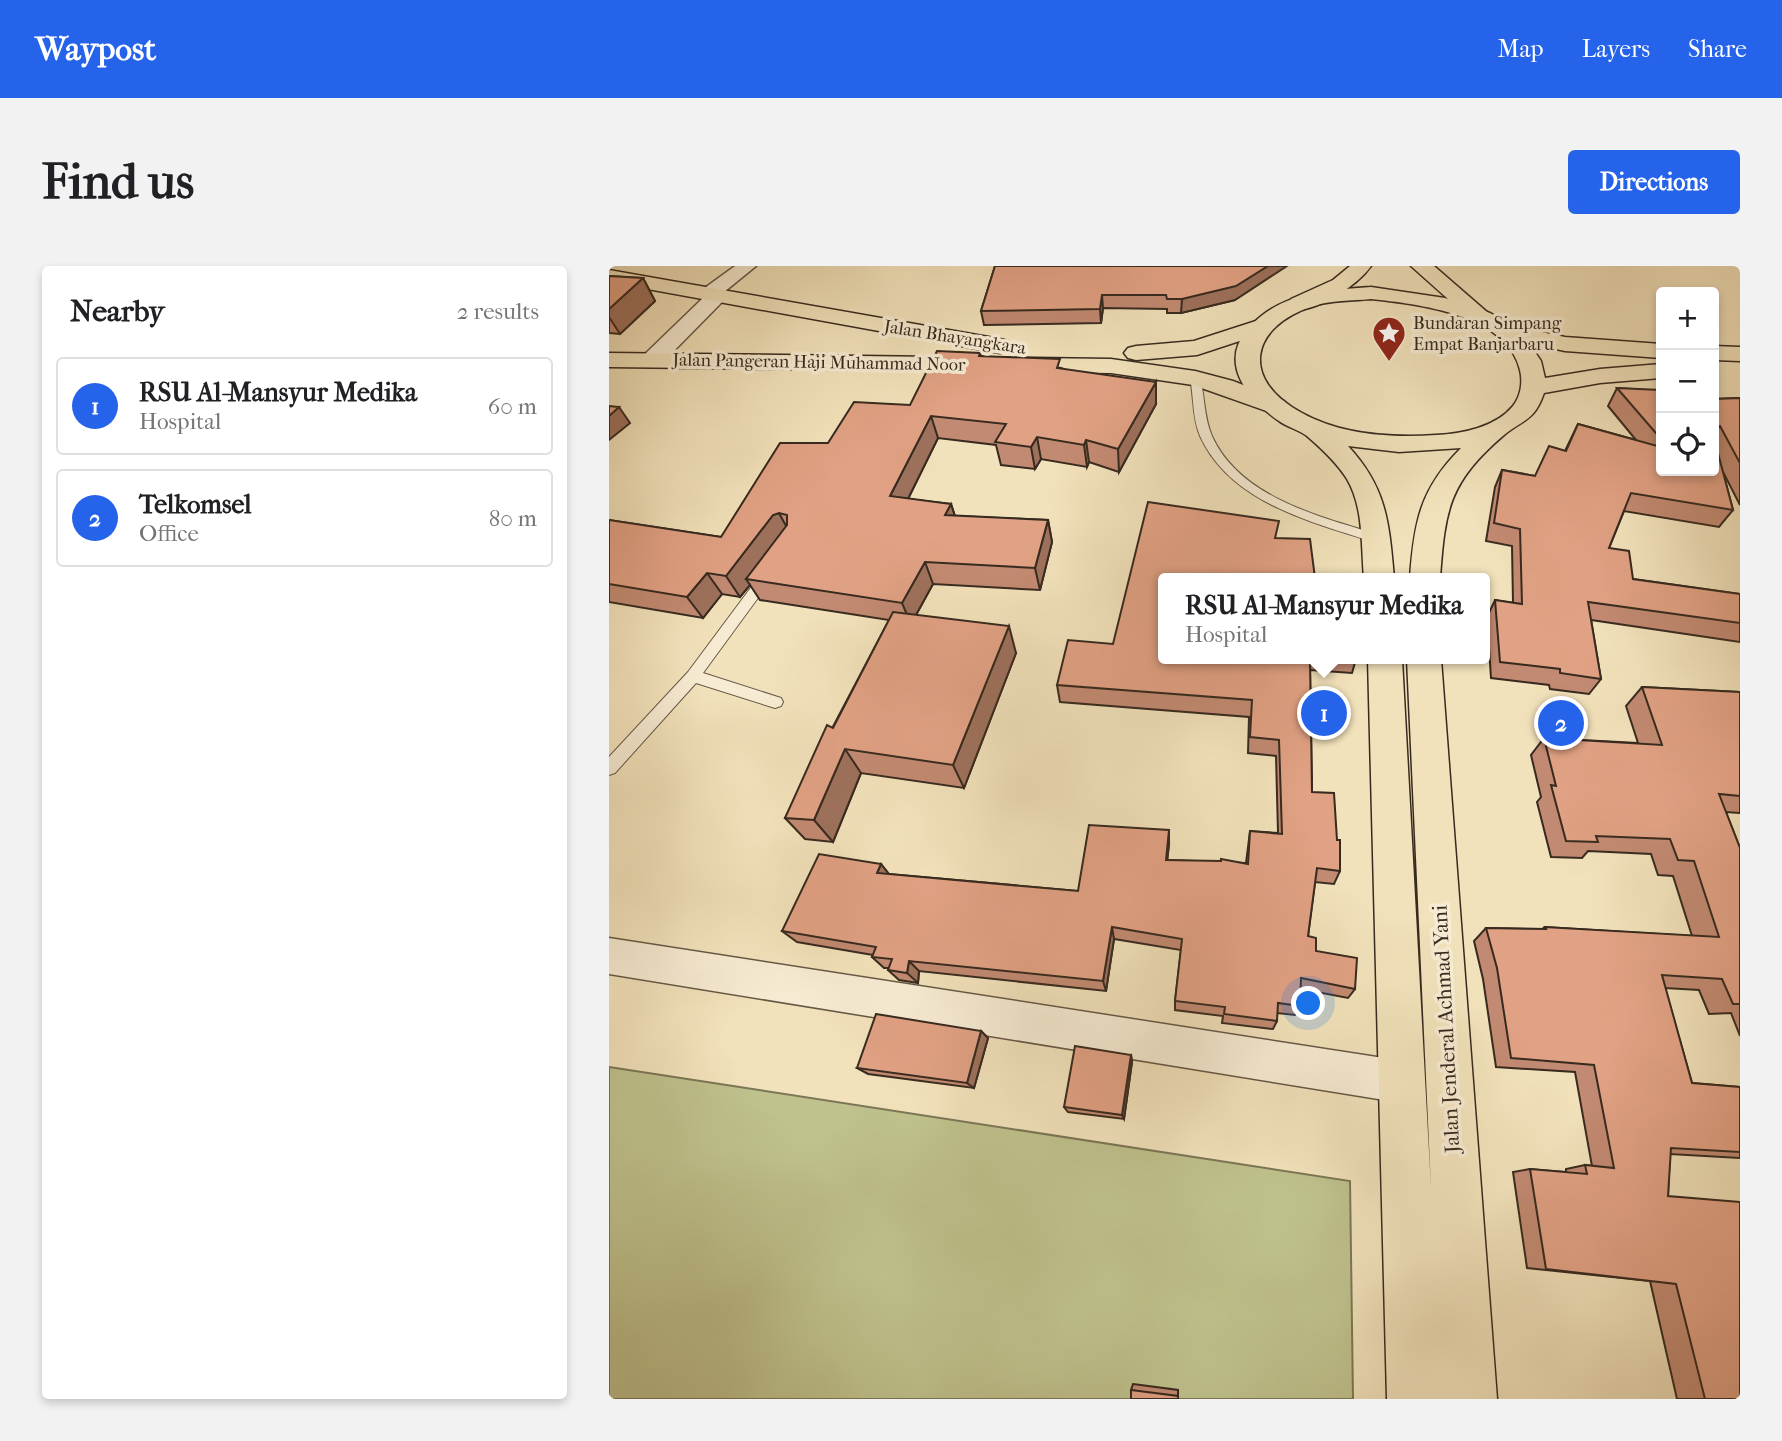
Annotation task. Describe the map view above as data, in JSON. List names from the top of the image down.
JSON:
{
  "streets": {
    "main road": ["Jalan Bhayangkara", "Jalan Pangeran Haji Muhammad Noor", "Jalan Jenderal Achmad Yani"]
  },
  "crossings": [
    ["Jalan Bhayangkara", "Jalan Pangeran Haji Muhammad Noor"]
  ],
  "places": {
    "place": ["Bundaran Simpang Empat Banjarbaru"]
  },
  "page": {
    "header": "Waypost",
    "nav": ["Map", "Layers", "Share"],
    "buttons": "Directions",
    "title": "Find us",
    "heading": ["Nearby", "2 results"],
    "map_buttons": ["+", "−"],
    "list": [
      {
        "mark": "1",
        "name": "RSU Al-Mansyur Medika",
        "note": "Hospital",
        "value": "60 m"
      },
      {
        "mark": "2",
        "name": "Telkomsel",
        "note": "Office",
        "value": "80 m"
      }
    ],
    "popup": ["RSU Al-Mansyur Medika", "Hospital"],
    "pins": ["1", "2"]
  }
}
